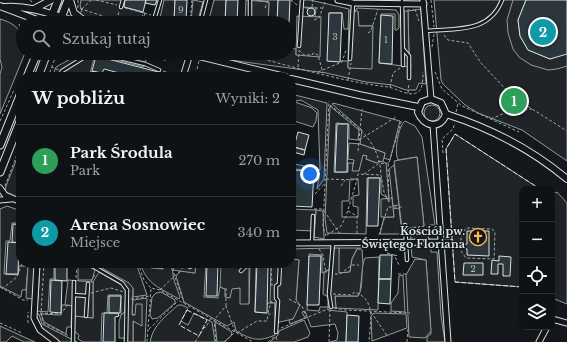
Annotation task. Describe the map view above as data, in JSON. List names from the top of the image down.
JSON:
{
  "places": {
    "church": ["Kościół pw. Świętego Floriana"]
  },
  "house_numbers": [
    "9",
    "3",
    "1",
    "2"
  ],
  "page": {
    "search": "Szukaj tutaj",
    "pins": ["2", "1"],
    "heading": ["W pobliżu", "Wyniki: 2"],
    "list": [
      {
        "mark": "1",
        "name": "Park Środula",
        "note": "Park",
        "value": "270 m"
      },
      {
        "mark": "2",
        "name": "Arena Sosnowiec",
        "note": "Miejsce",
        "value": "340 m"
      }
    ],
    "map_buttons": ["+", "−"]
  }
}
